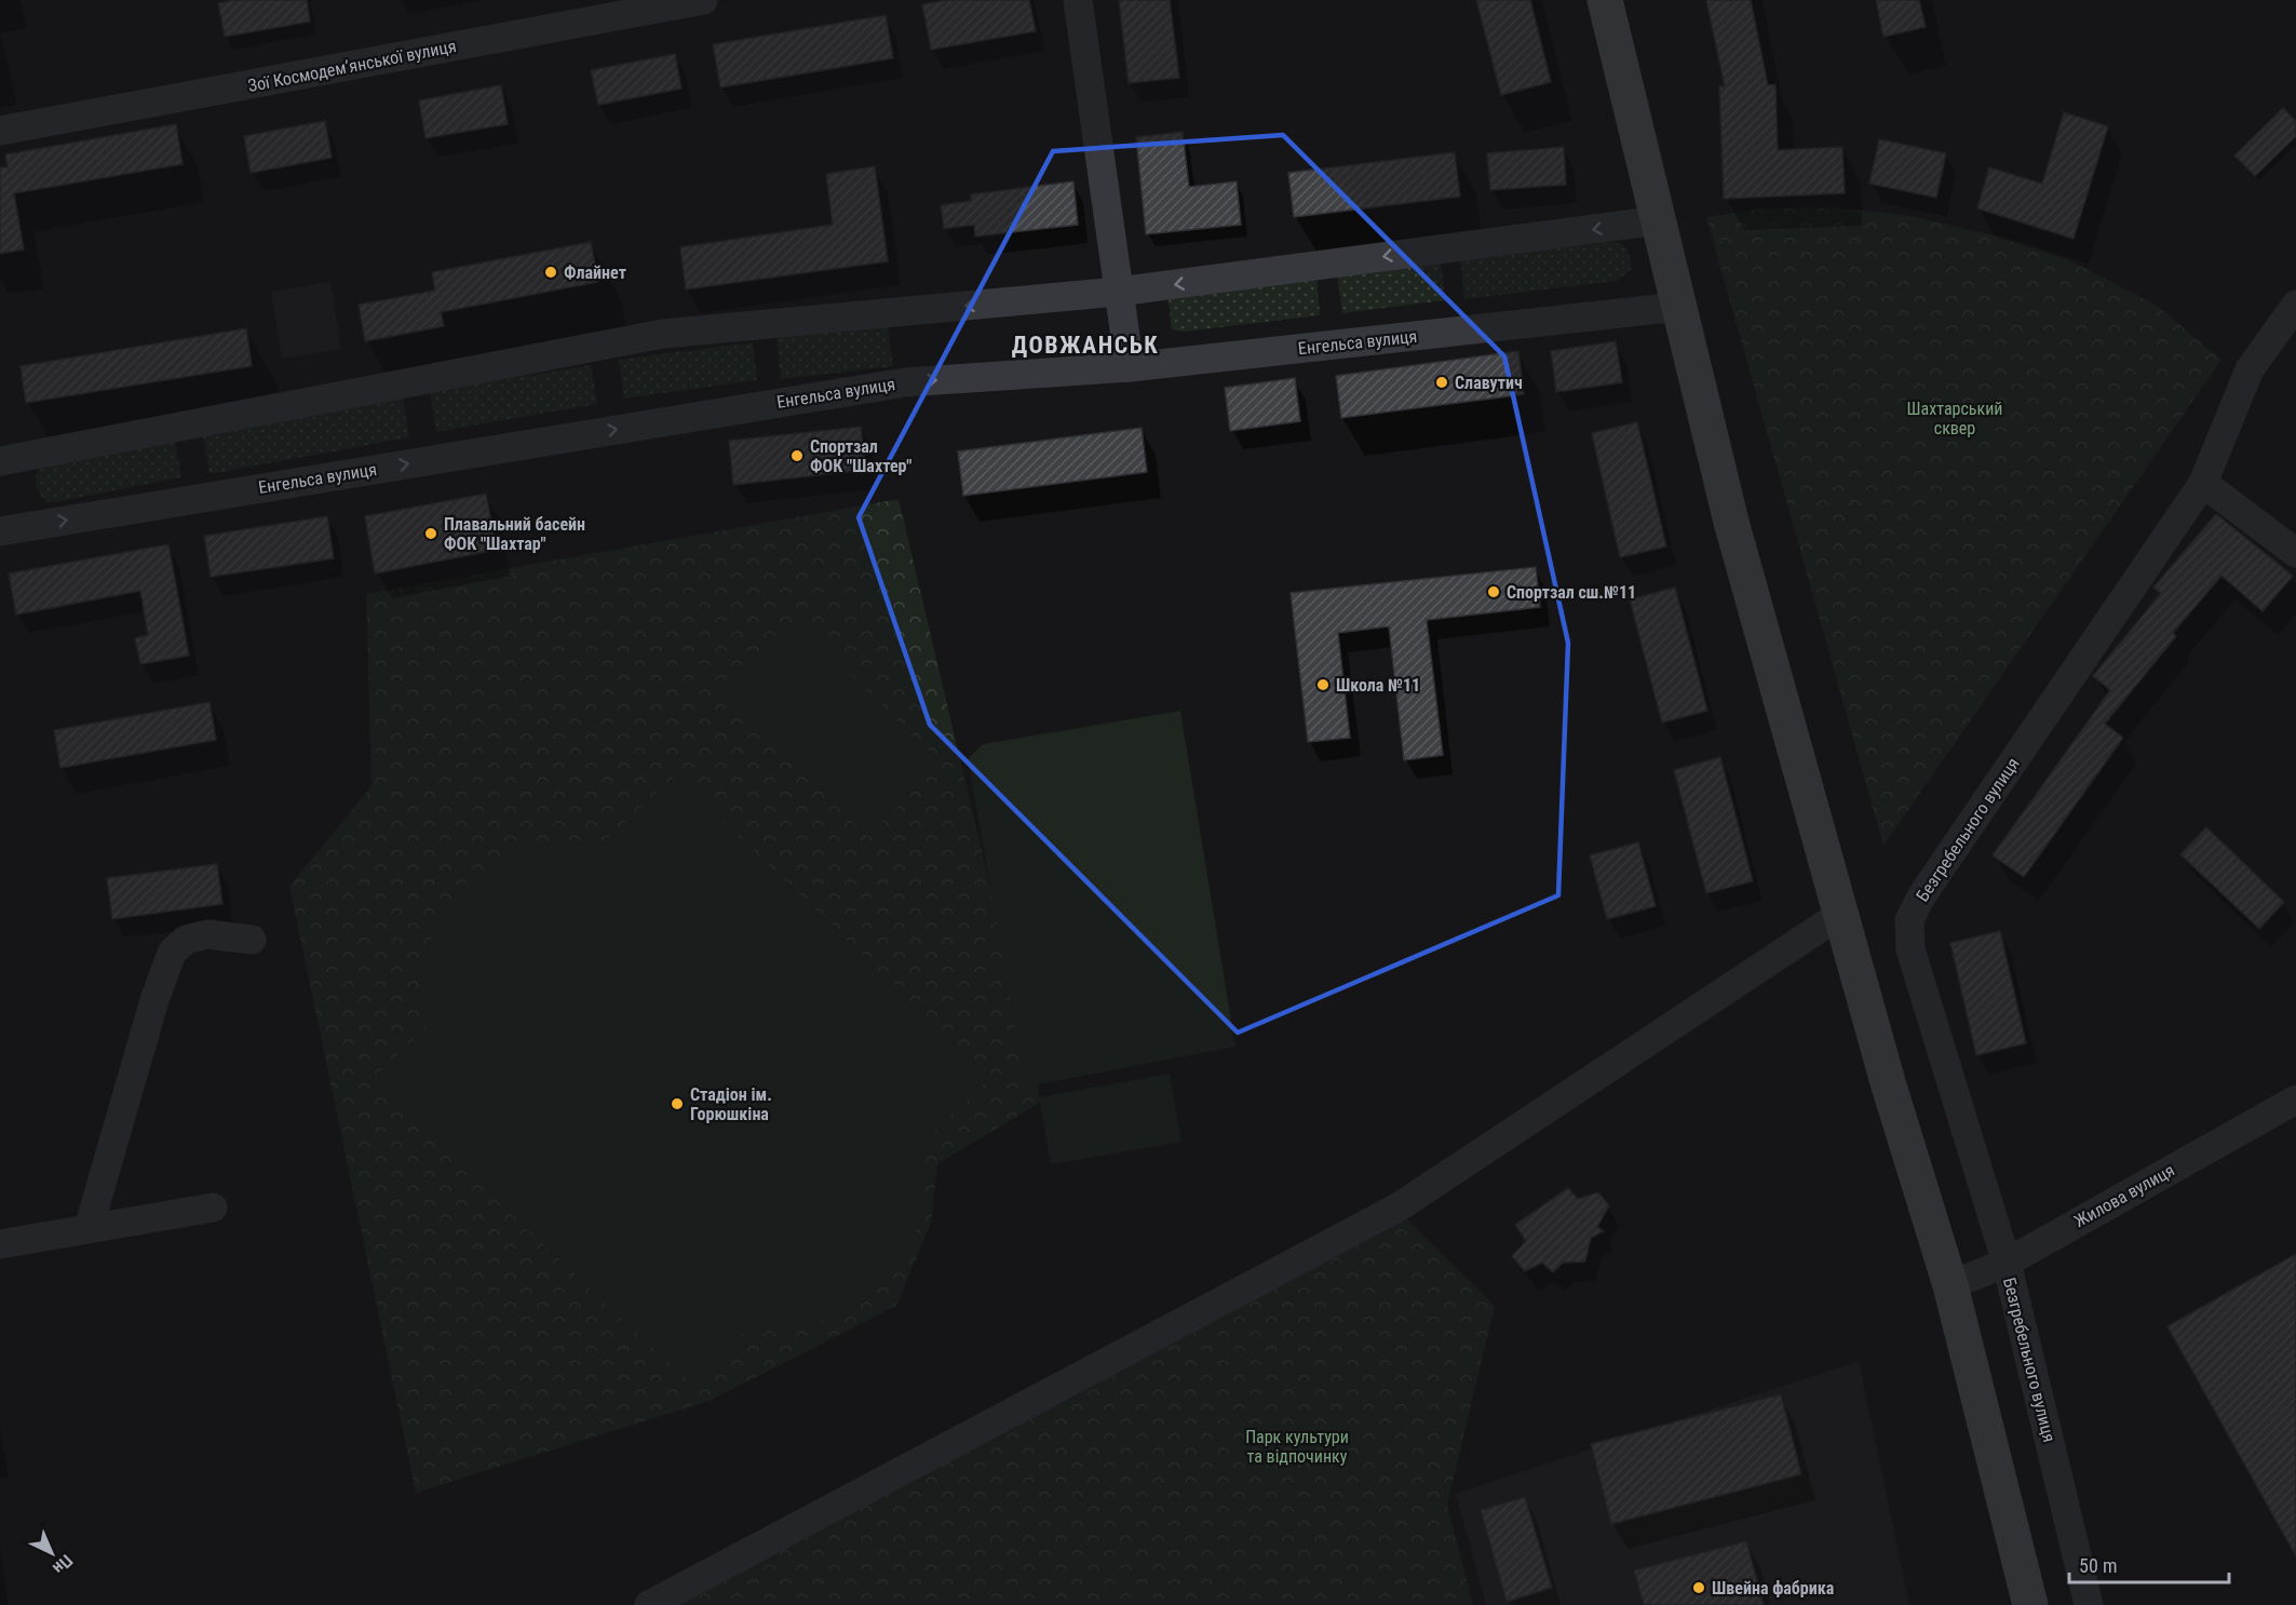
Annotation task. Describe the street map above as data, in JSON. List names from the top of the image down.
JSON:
{
  "streets": {
    "street": [
      "Зої Космодем’янської вулиця",
      "Енгельса вулиця",
      "Безгребельного вулиця",
      "Жилова вулиця"
    ]
  },
  "crossings": [
    ["Безгребельного вулиця", "Жилова вулиця"]
  ],
  "districts": ["ДОВЖАНСЬК"],
  "parks": ["Шахтарський сквер", "Парк культури та відпочинку"],
  "places": [
    "Флайнет",
    "Славутич",
    "Спортзал ФОК \"Шахтер\"",
    "Плавальний басейн ФОК \"Шахтар\"",
    "Спортзал сш.№11",
    "Школа №11",
    "Стадіон ім. Горюшкіна",
    "Швейна фабрика"
  ],
  "scale_bar": "50 m",
  "north": "bottom right"
}
